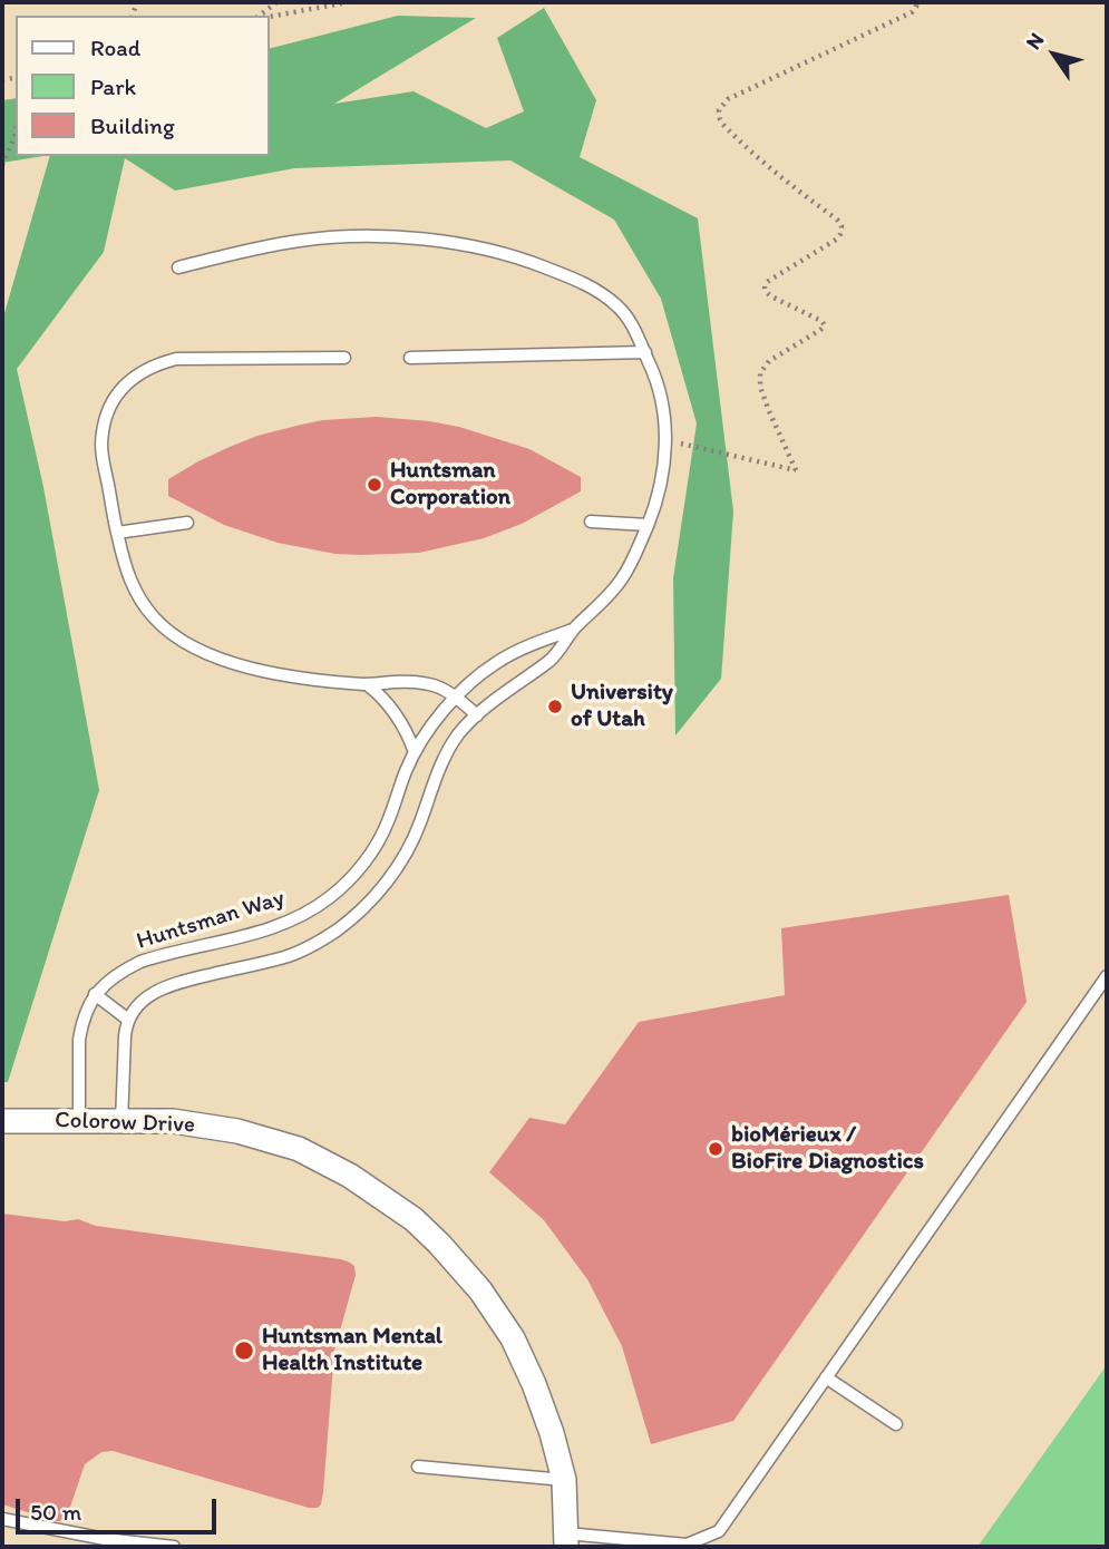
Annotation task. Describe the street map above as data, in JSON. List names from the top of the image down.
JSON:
{
  "streets": {
    "street": ["Colorow Drive"],
    "lane": ["Huntsman Way"]
  },
  "places": [
    "Huntsman Corporation",
    "University of Utah",
    "bioMérieux / BioFire Diagnostics",
    "Huntsman Mental Health Institute"
  ],
  "legend": ["Road", "Park", "Building"],
  "scale_bar": "50 m",
  "north": "top left"
}
